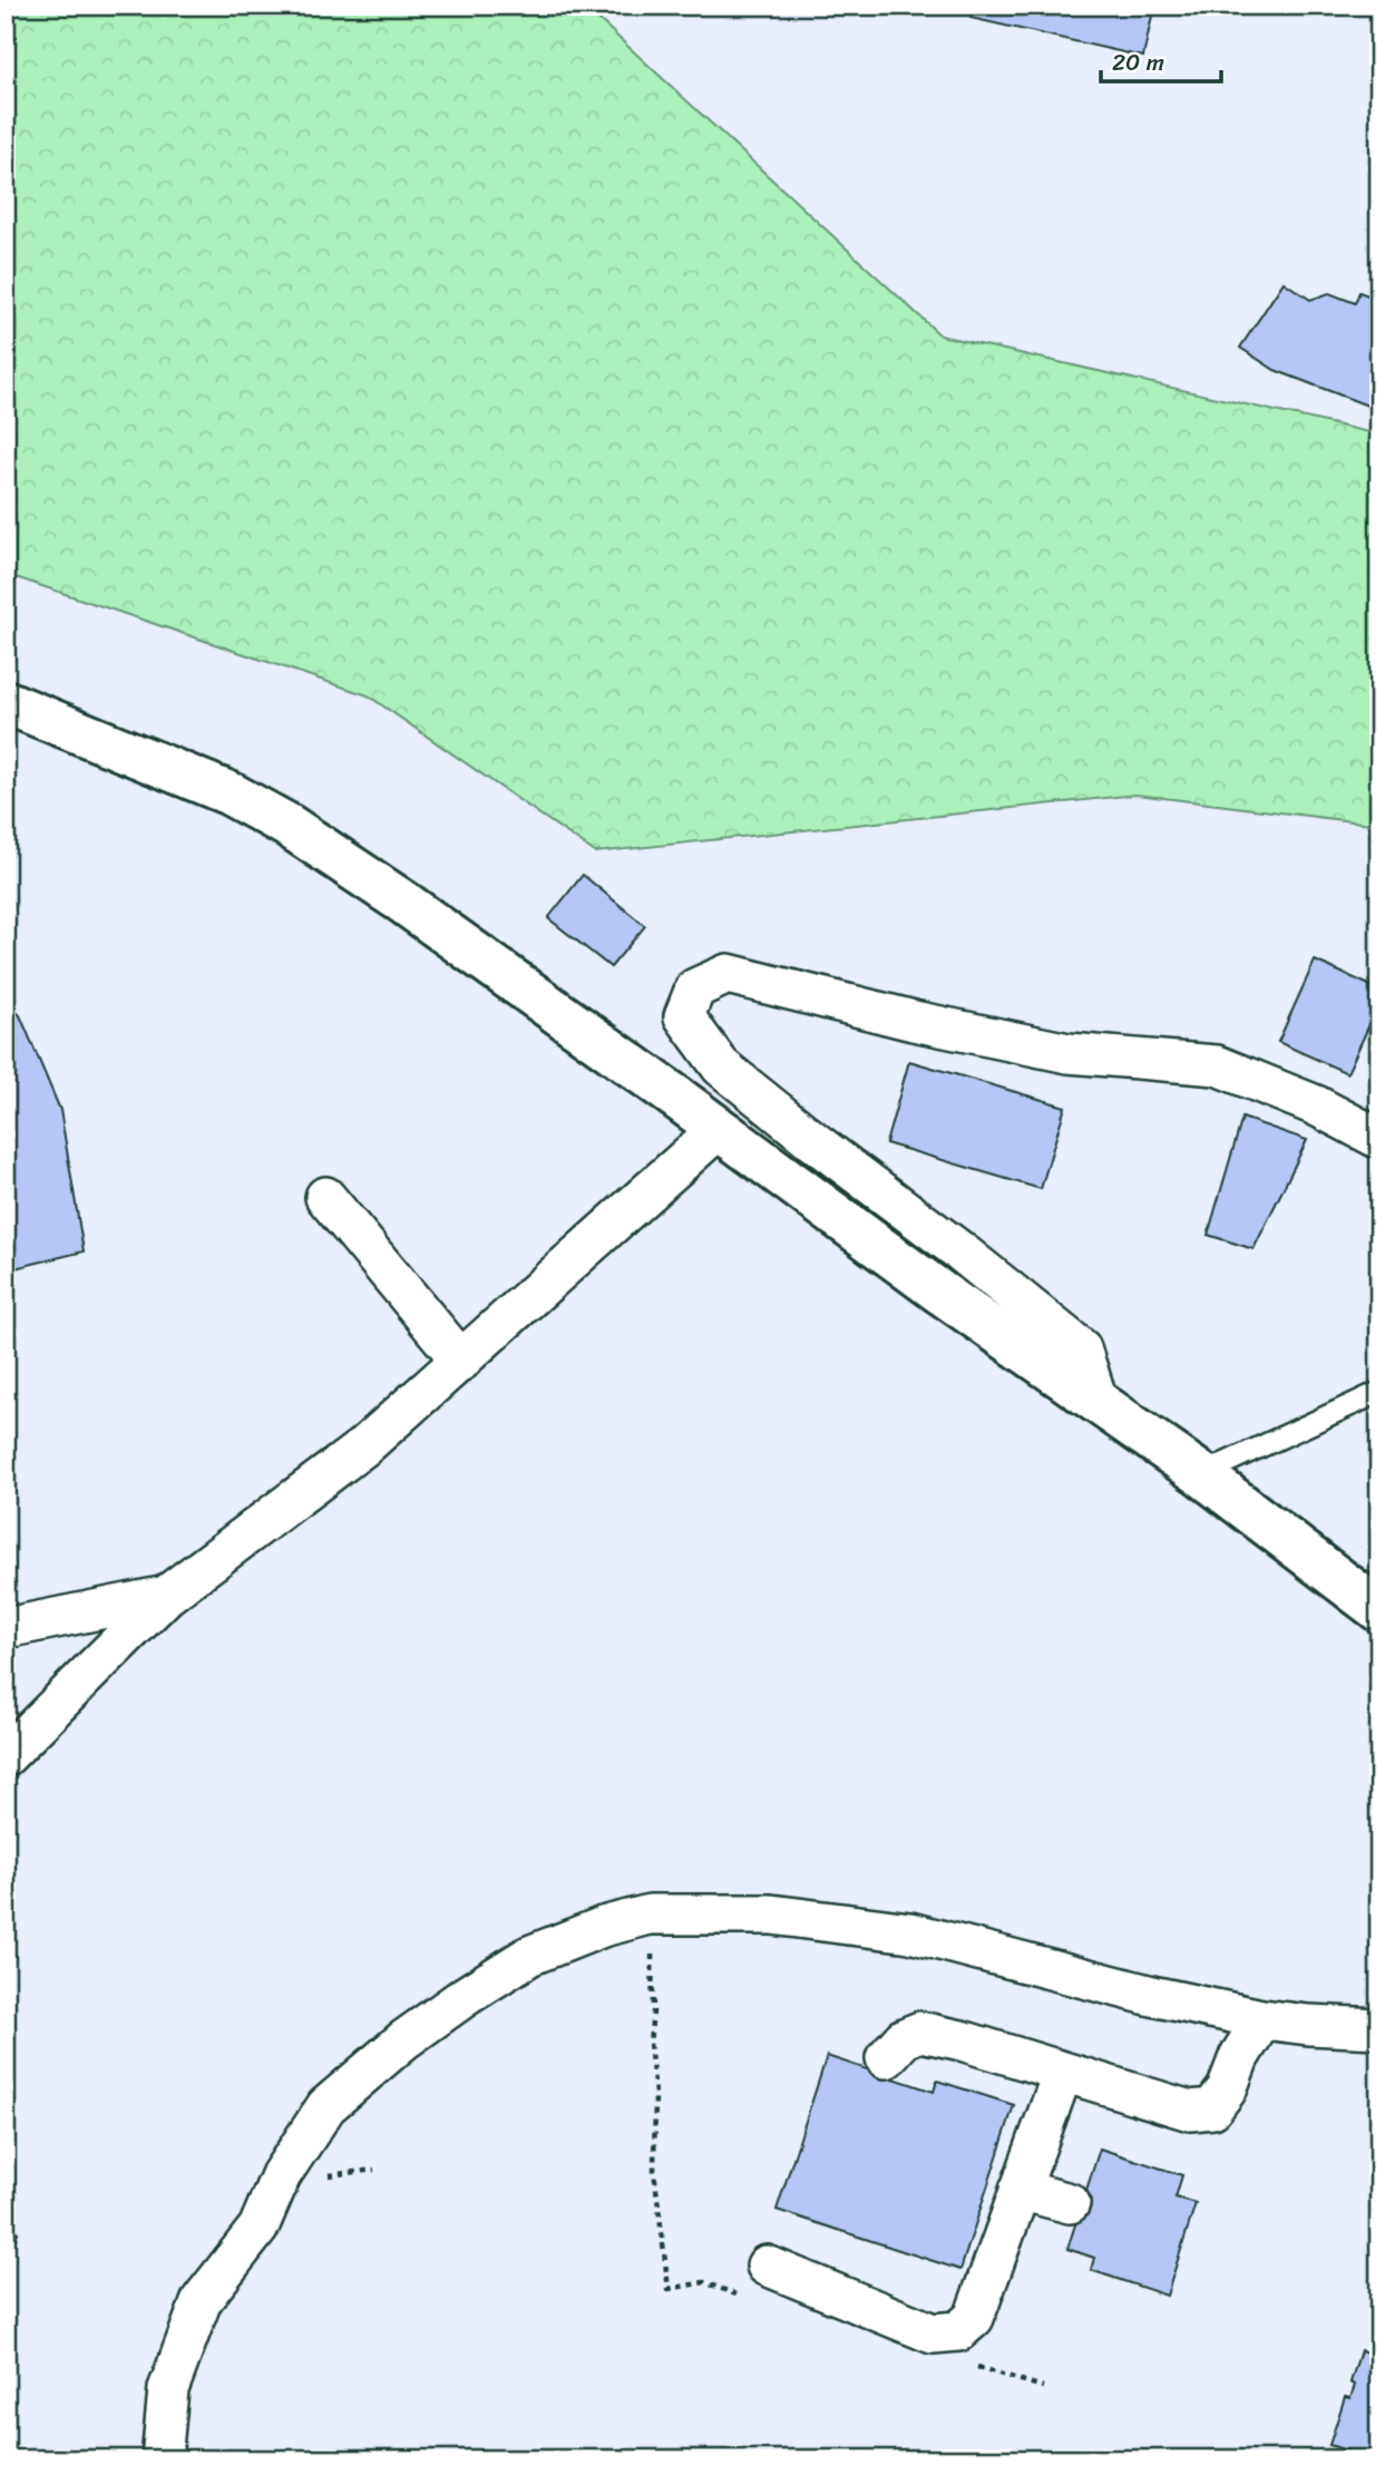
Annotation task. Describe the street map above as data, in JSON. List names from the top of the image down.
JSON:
{
  "scale_bar": "20 m"
}
